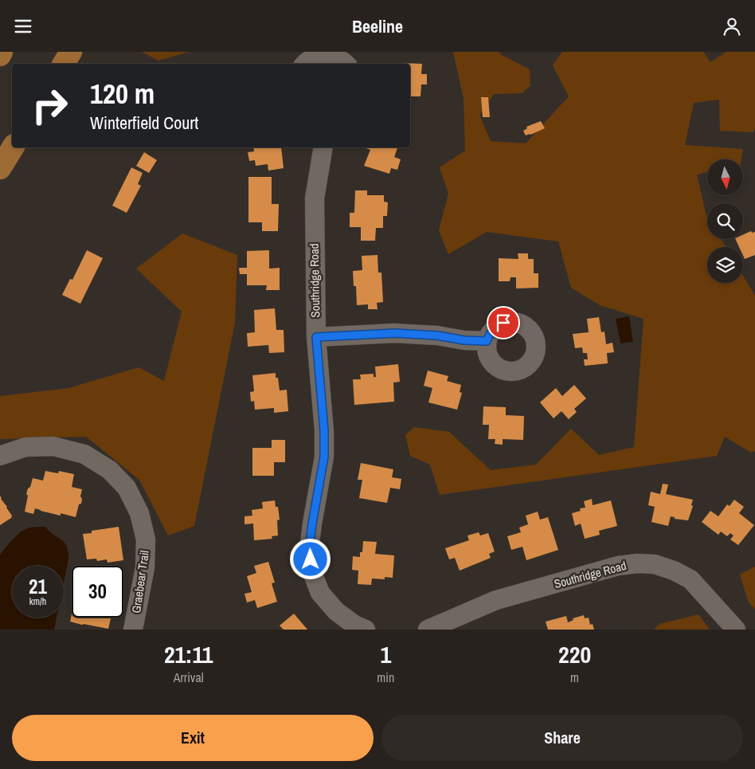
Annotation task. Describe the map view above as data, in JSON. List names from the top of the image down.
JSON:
{
  "streets": {
    "street": ["Southridge Road", "Graebear Trail"]
  },
  "north": "bottom",
  "page": {
    "header": "Beeline",
    "turn": ["120 m", "Winterfield Court"],
    "speed": "21 km/h",
    "limit": "30",
    "eta": [
      "21:11",
      "Arrival",
      "1",
      "min",
      "220",
      "m"
    ],
    "buttons": ["Exit", "Share"]
  }
}
